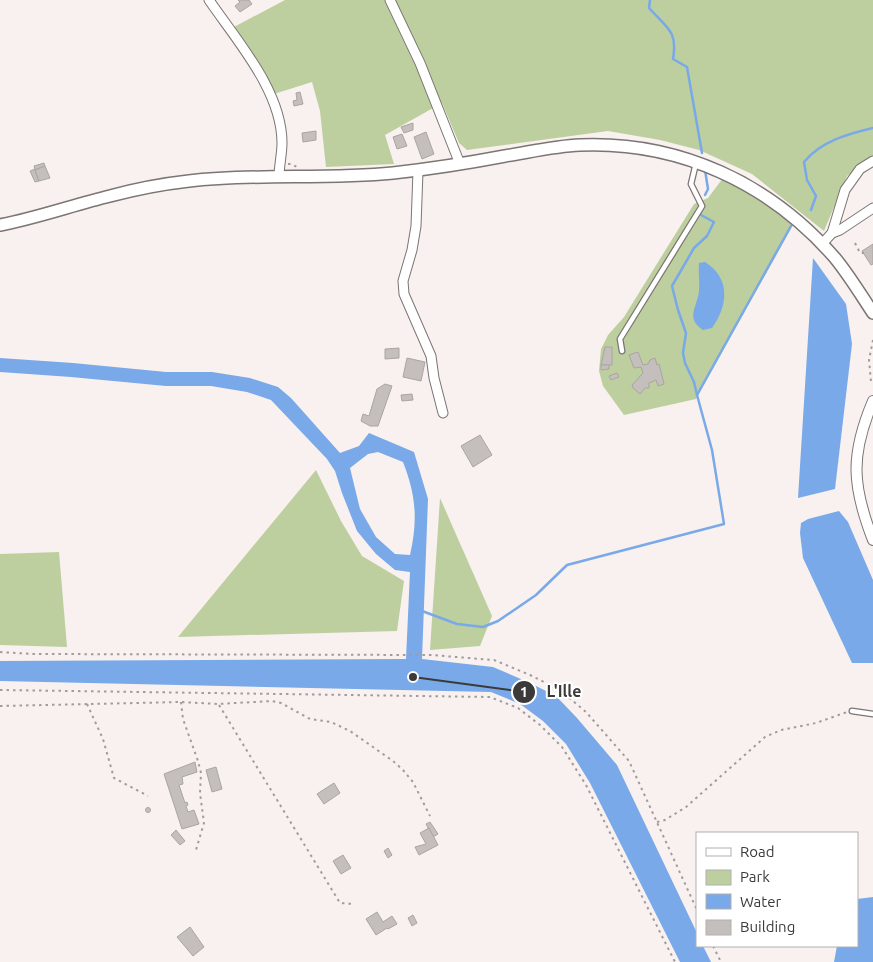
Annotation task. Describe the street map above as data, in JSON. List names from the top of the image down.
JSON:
{
  "places": ["L'Ille"],
  "legend": [
    "Road",
    "Park",
    "Water",
    "Building"
  ]
}
